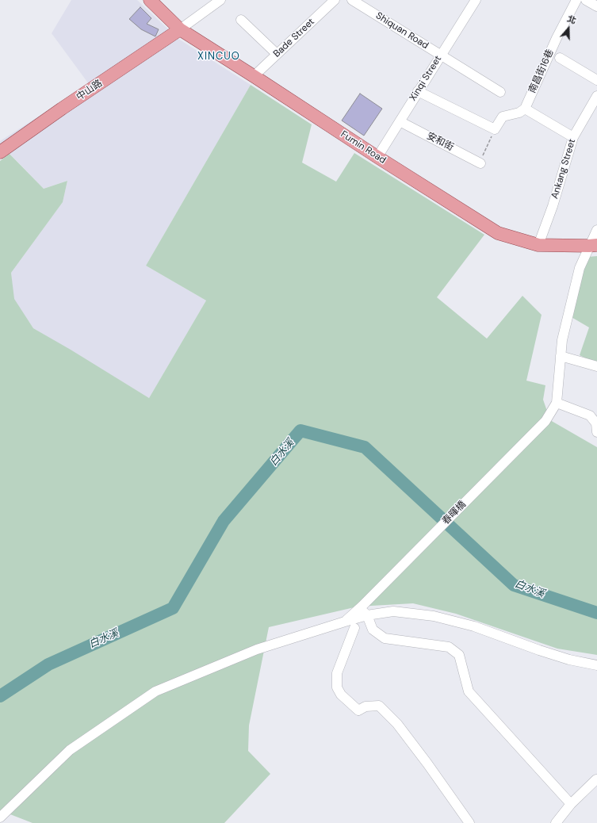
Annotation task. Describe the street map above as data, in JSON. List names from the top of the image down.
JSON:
{
  "streets": {
    "main road": ["中山路", "Fumin Road"],
    "street": [
      "Shiquan Road",
      "Bade Street",
      "南昌街16巷",
      "Xinqi Street",
      "安和街",
      "Ankang Street",
      "春暉橋"
    ]
  },
  "crossings": [
    ["Shiquan Road", "Xinqi Street"],
    ["Bade Street", "Fumin Road"],
    ["Xinqi Street", "安和街"],
    ["Xinqi Street", "Fumin Road"],
    ["中山路", "Fumin Road"],
    ["Fumin Road", "Ankang Street"]
  ],
  "districts": ["XINCUO"],
  "water": ["白水溪"],
  "north": "top"
}
